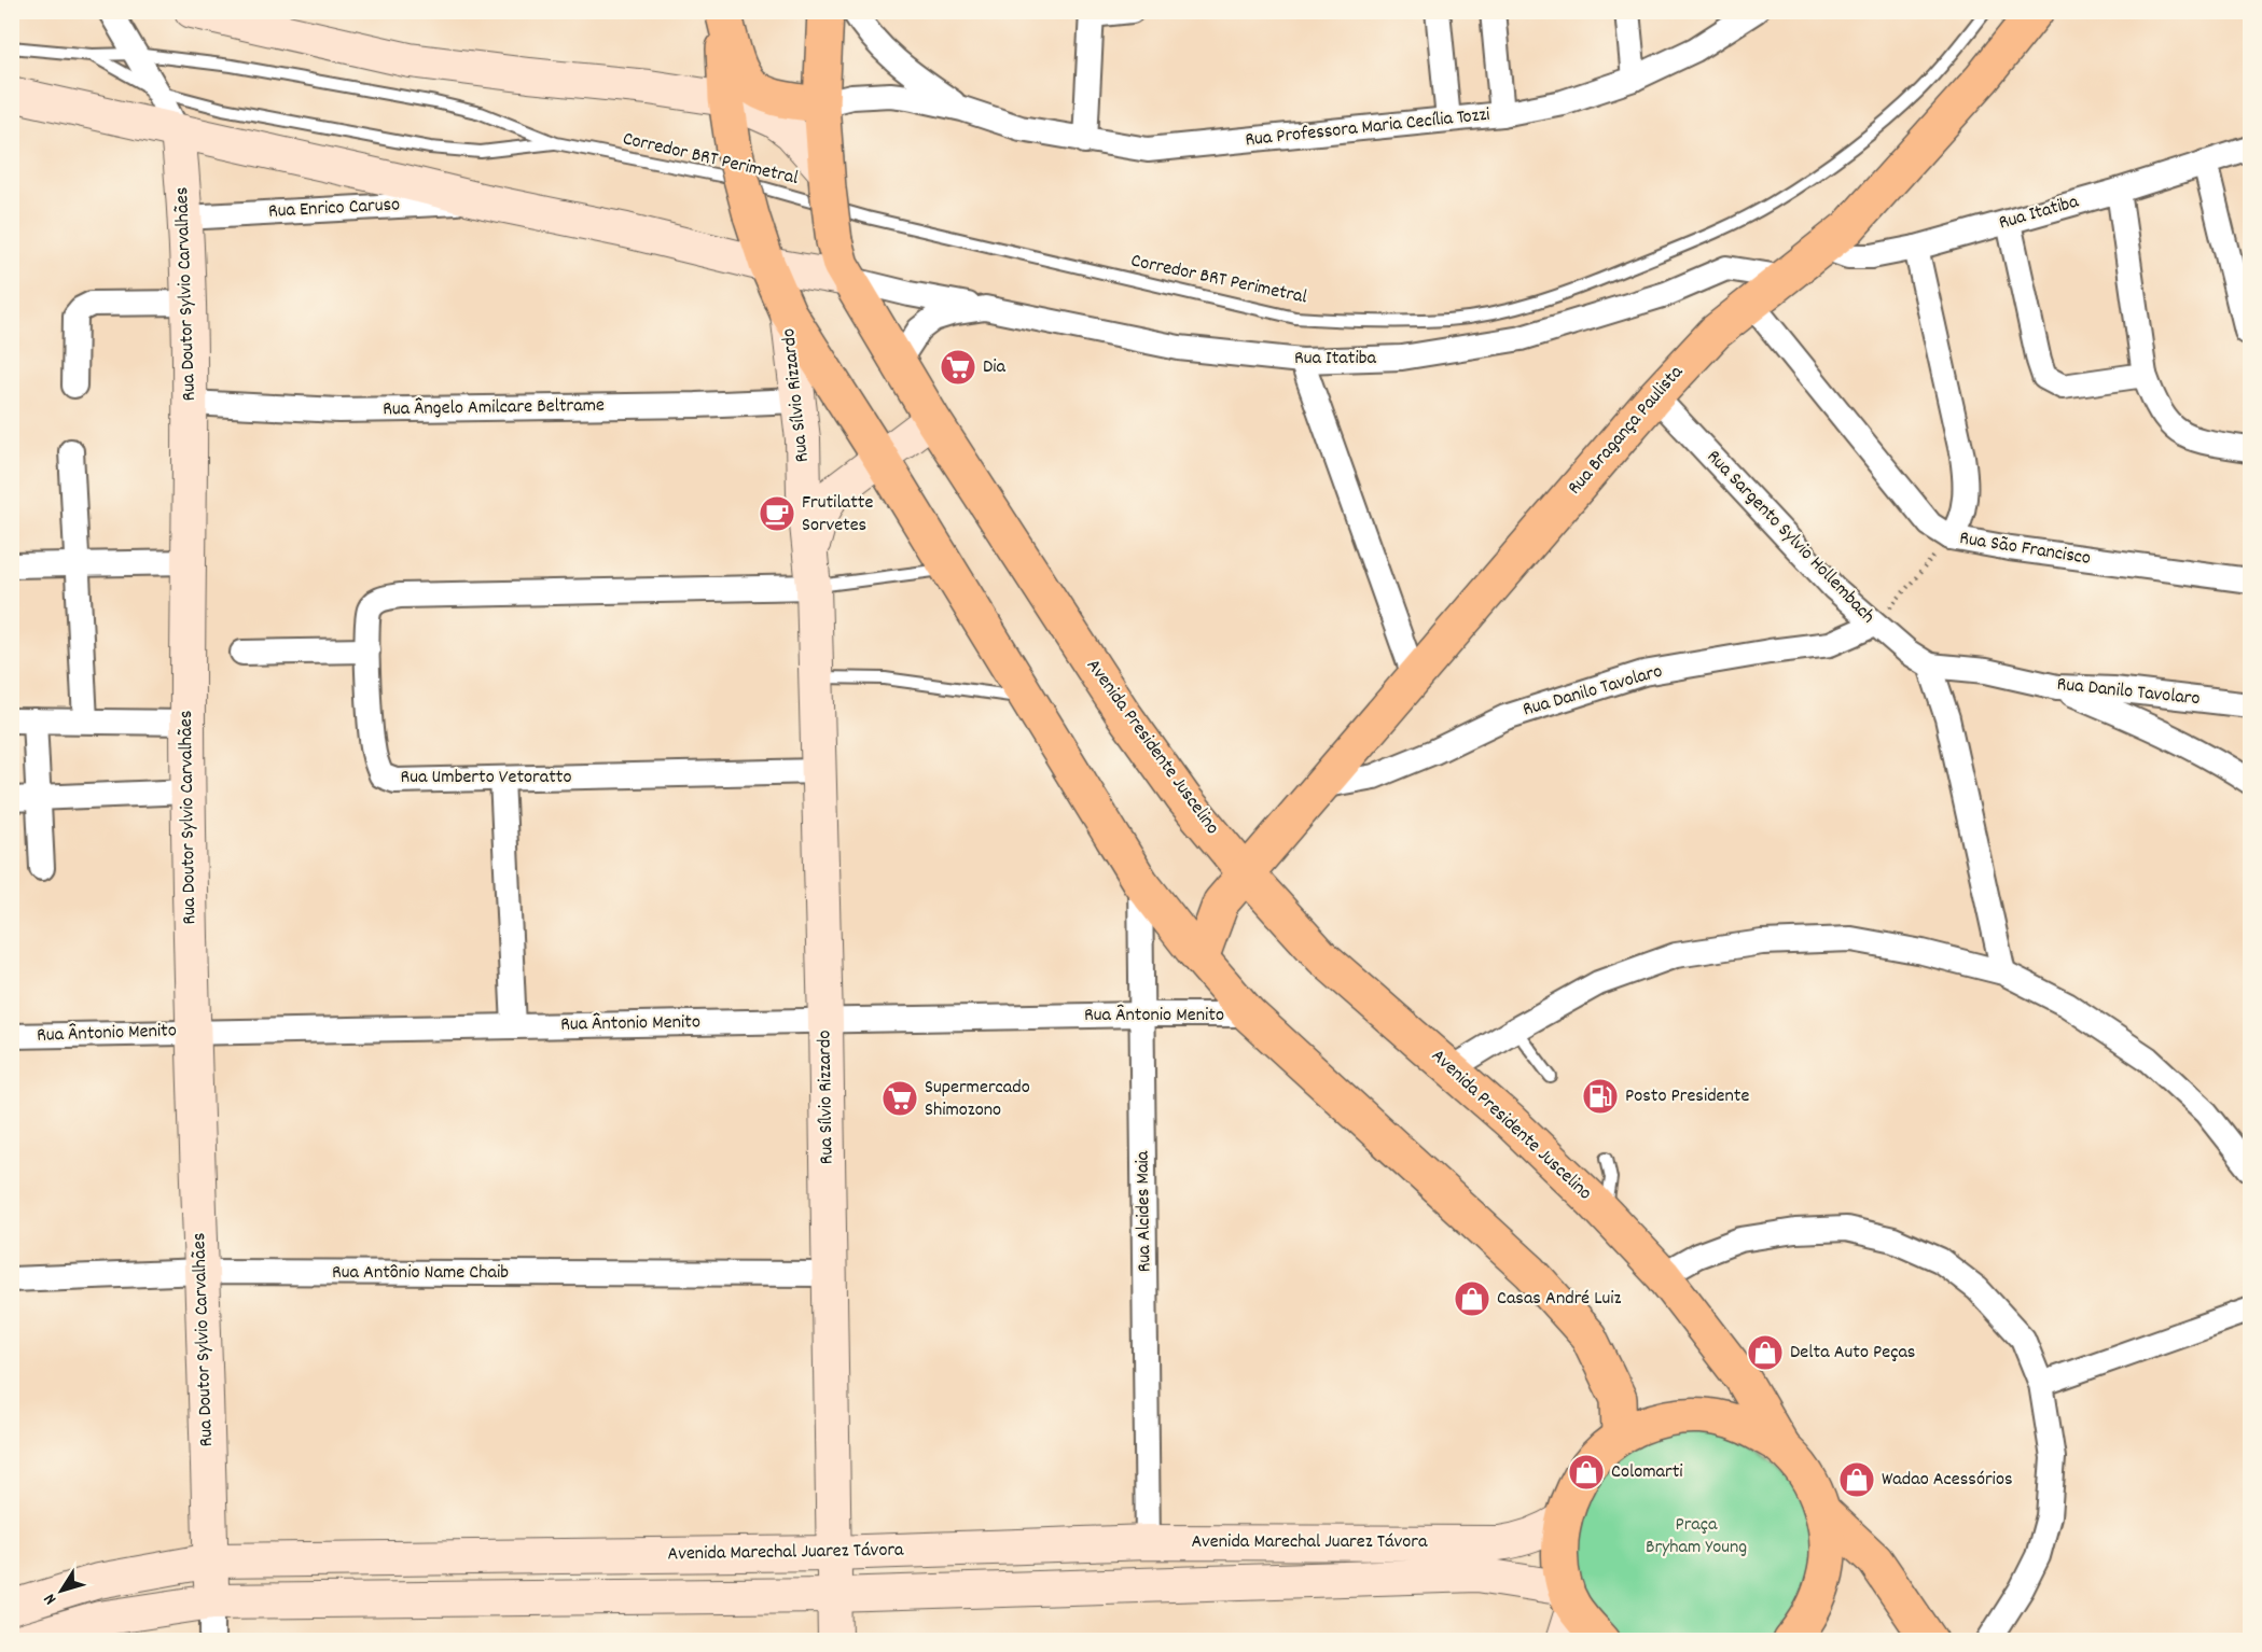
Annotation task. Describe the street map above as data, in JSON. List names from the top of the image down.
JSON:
{
  "streets": {
    "main road": ["Rua Bragança Paulista", "Avenida Presidente Juscelino"],
    "street": [
      "Rua Professora Maria Cecília Tozzi",
      "Rua Enrico Caruso",
      "Rua Itatiba",
      "Rua Doutor Sylvio Carvalhães",
      "Rua Sílvio Rizzardo",
      "Rua Ângelo Amilcare Beltrame",
      "Rua Sargento Sylvio Hollembach",
      "Rua São Francisco",
      "Rua Danilo Tavolaro",
      "Rua Umberto Vetoratto",
      "Rua Ântonio Menito",
      "Rua Alcides Maia",
      "Rua Antônio Name Chaib",
      "Avenida Marechal Juarez Távora"
    ],
    "lane": ["Corredor BRT Perimetral"]
  },
  "crossings": [
    ["Rua Professora Maria Cecília Tozzi", "Avenida Presidente Juscelino"],
    ["Corredor BRT Perimetral", "Rua Doutor Sylvio Carvalhães"],
    ["Rua Enrico Caruso", "Rua Doutor Sylvio Carvalhães"],
    ["Rua Itatiba", "Rua Bragança Paulista"],
    ["Rua Itatiba", "Avenida Presidente Juscelino"],
    ["Rua Doutor Sylvio Carvalhães", "Rua Ângelo Amilcare Beltrame"],
    ["Rua Doutor Sylvio Carvalhães", "Rua Ântonio Menito"],
    ["Rua Doutor Sylvio Carvalhães", "Rua Antônio Name Chaib"],
    ["Rua Doutor Sylvio Carvalhães", "Avenida Marechal Juarez Távora"],
    ["Rua Sílvio Rizzardo", "Rua Ângelo Amilcare Beltrame"],
    ["Rua Sílvio Rizzardo", "Avenida Presidente Juscelino"],
    ["Rua Sílvio Rizzardo", "Rua Umberto Vetoratto"],
    ["Rua Sílvio Rizzardo", "Rua Ântonio Menito"],
    ["Rua Sílvio Rizzardo", "Rua Antônio Name Chaib"],
    ["Rua Sílvio Rizzardo", "Avenida Marechal Juarez Távora"],
    ["Rua Bragança Paulista", "Rua Sargento Sylvio Hollembach"],
    ["Rua Bragança Paulista", "Rua São Francisco"],
    ["Rua Bragança Paulista", "Rua Danilo Tavolaro"],
    ["Rua Bragança Paulista", "Avenida Presidente Juscelino"],
    ["Rua Sargento Sylvio Hollembach", "Rua Danilo Tavolaro"],
    ["Rua Ântonio Menito", "Rua Alcides Maia"],
    ["Rua Alcides Maia", "Avenida Marechal Juarez Távora"]
  ],
  "parks": ["Praça Bryham Young"],
  "places": {
    "supermarket": ["Dia", "Supermercado Shimozono"],
    "cafe": ["Frutilatte Sorvetes"],
    "fuel station": ["Posto Presidente"],
    "shop": [
      "Casas André Luiz",
      "Delta Auto Peças",
      "Colomarti",
      "Wadao Acessórios"
    ]
  },
  "north": "bottom left"
}
